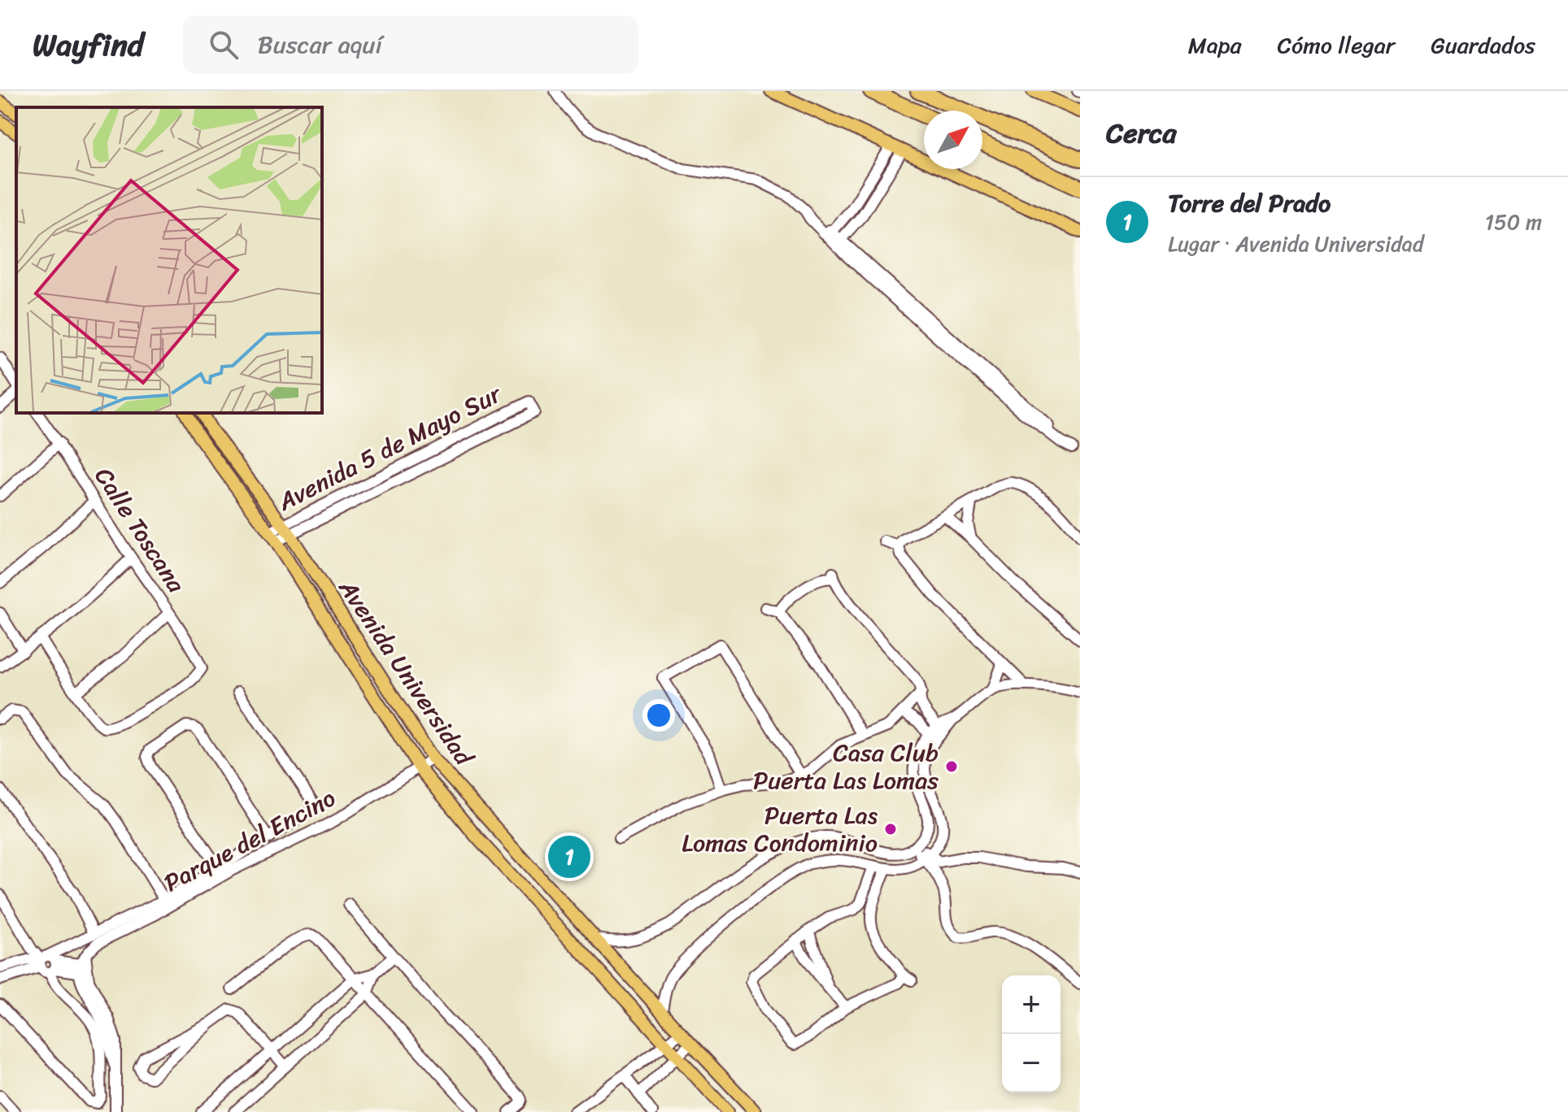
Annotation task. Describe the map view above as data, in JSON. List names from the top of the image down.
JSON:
{
  "streets": {
    "main road": ["Avenida Universidad"],
    "street": ["Avenida 5 de Mayo Sur", "Calle Toscana", "Parque del Encino"]
  },
  "crossings": [
    ["Avenida 5 de Mayo Sur", "Avenida Universidad"],
    ["Avenida Universidad", "Parque del Encino"]
  ],
  "places": ["Casa Club Puerta Las Lomas", "Puerta Las Lomas Condominio"],
  "north": "top right",
  "page": {
    "header": "Wayfind",
    "search": "Buscar aquí",
    "nav": ["Mapa", "Cómo llegar", "Guardados"],
    "heading": "Cerca",
    "list": [
      {
        "mark": "1",
        "name": "Torre del Prado",
        "note": "Lugar · Avenida Universidad",
        "value": "150 m"
      }
    ],
    "pins": "1",
    "map_buttons": ["+", "−"]
  }
}
